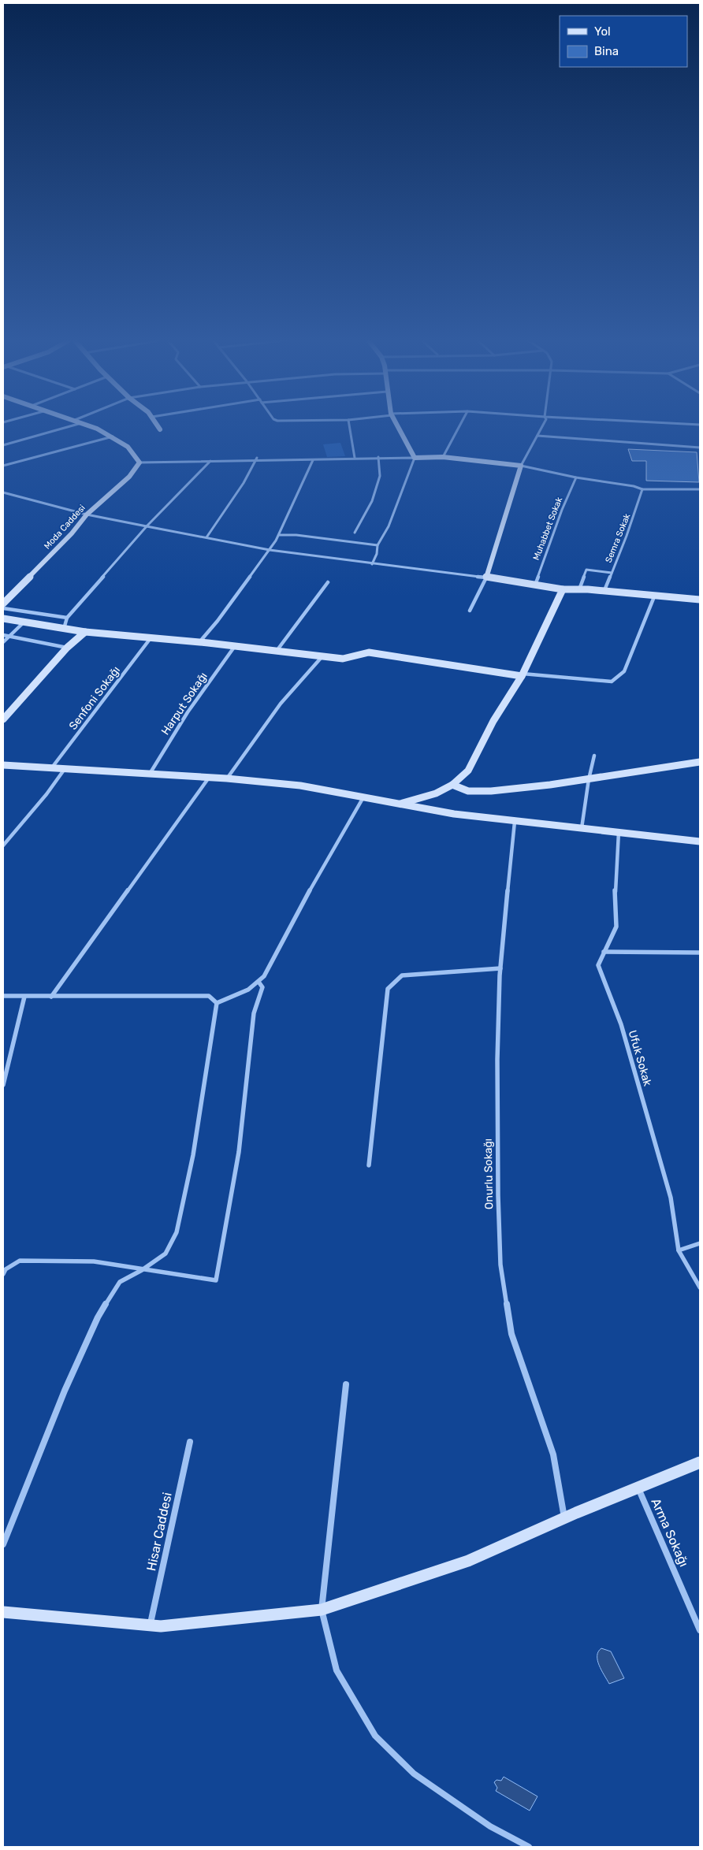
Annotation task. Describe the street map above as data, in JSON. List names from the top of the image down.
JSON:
{
  "streets": {
    "street": [
      "Moda Caddesi",
      "Muhabbet Sokak",
      "Semra Sokak",
      "Senfoni Sokağı",
      "Harput Sokağı",
      "Ufuk Sokak",
      "Onurlu Sokağı",
      "Hisar Caddesi",
      "Arma Sokağı"
    ]
  },
  "legend": ["Yol", "Bina"]
}
